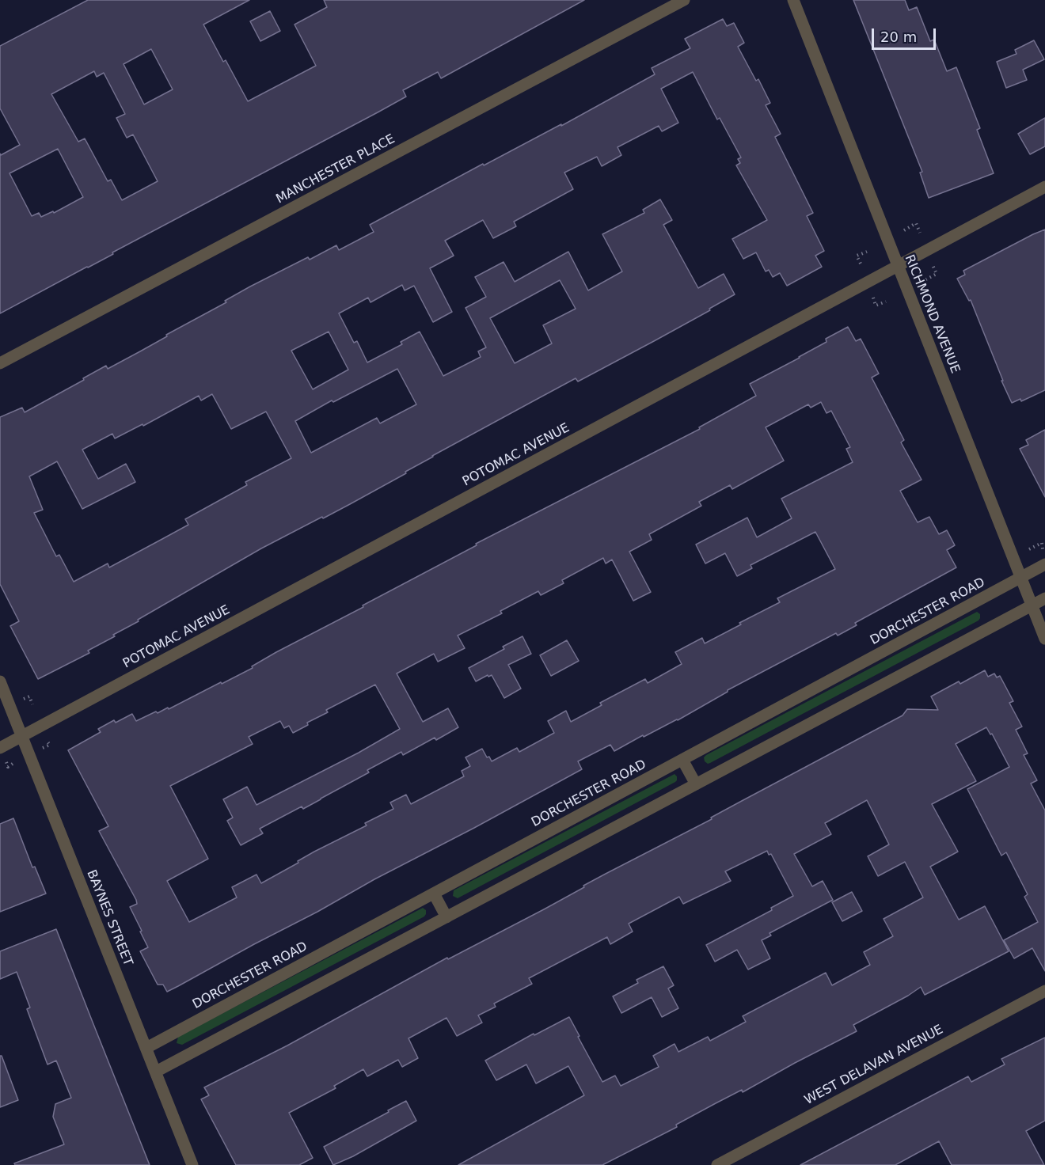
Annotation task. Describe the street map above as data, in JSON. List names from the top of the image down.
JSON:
{
  "streets": {
    "street": [
      "MANCHESTER PLACE",
      "RICHMOND AVENUE",
      "POTOMAC AVENUE",
      "DORCHESTER ROAD",
      "BAYNES STREET",
      "WEST DELAVAN AVENUE"
    ]
  },
  "crossings": [
    ["RICHMOND AVENUE", "POTOMAC AVENUE"],
    ["RICHMOND AVENUE", "DORCHESTER ROAD"],
    ["POTOMAC AVENUE", "BAYNES STREET"],
    ["DORCHESTER ROAD", "BAYNES STREET"]
  ],
  "scale_bar": "20 m"
}
